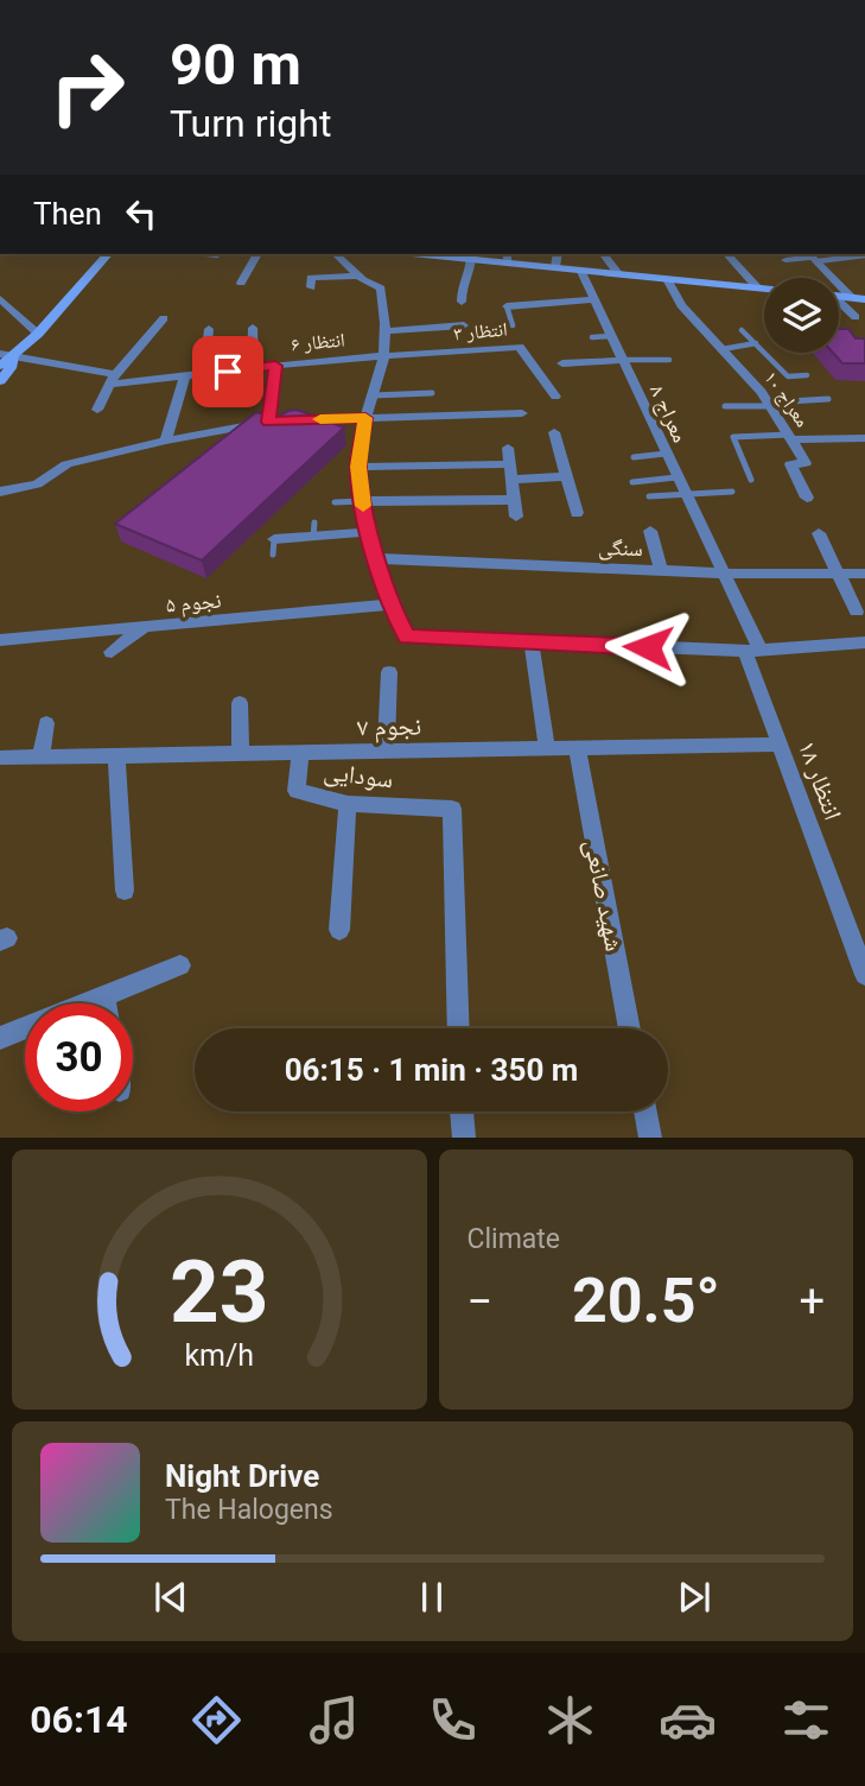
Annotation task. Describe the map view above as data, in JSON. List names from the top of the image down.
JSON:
{
  "streets": {
    "street": [
      "انتظار ۳",
      "انتظار ۶",
      "معراج ۱۰",
      "معراج ۸",
      "سنگی",
      "نجوم ۵",
      "نجوم ۷",
      "سودایی",
      "انتظار ۱۸",
      "شهید صانعی"
    ]
  },
  "crossings": [
    ["انتظار ۳", "انتظار ۶"],
    ["معراج ۸", "سنگی"],
    ["معراج ۸", "انتظار ۱۸"],
    ["سنگی", "انتظار ۱۸"],
    ["نجوم ۷", "سودایی"],
    ["نجوم ۷", "انتظار ۱۸"],
    ["نجوم ۷", "شهید صانعی"]
  ],
  "page": {
    "turn": ["90 m", "Turn right"],
    "then": "Then",
    "limit": "30",
    "trip": "06:15 · 1 min · 350 m",
    "tile": "Climate",
    "heat": ["−", "20.5°", "+"],
    "song": ["Night Drive", "The Halogens"],
    "tabs": "06:14",
    "gauge": ["23", "km/h"]
  }
}
